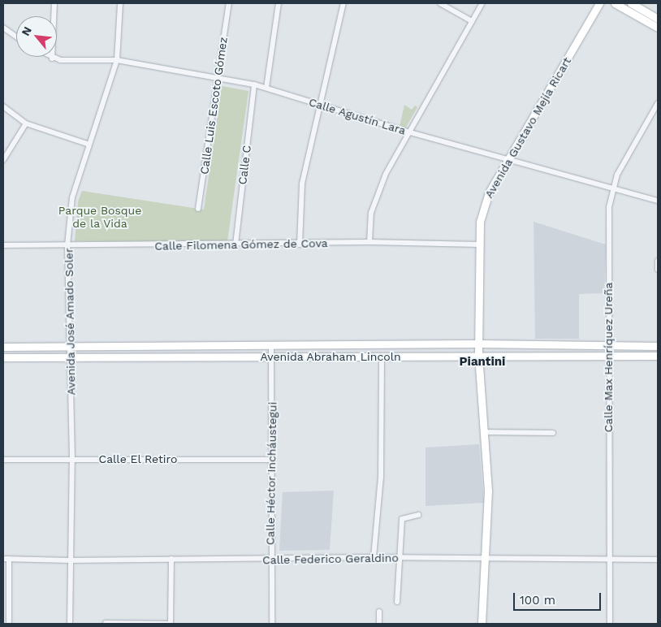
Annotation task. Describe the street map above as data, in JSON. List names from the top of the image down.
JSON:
{
  "streets": {
    "main road": ["Avenida Gustavo Mejía Ricart", "Avenida Abraham Lincoln"],
    "street": [
      "Calle Luis Escoto Gómez",
      "Calle Agustín Lara",
      "Calle C",
      "Calle Filomena Gómez de Cova",
      "Avenida José Amado Soler",
      "Calle Max Henríquez Ureña",
      "Calle El Retiro",
      "Calle Héctor Incháustegui",
      "Calle Federico Geraldino"
    ]
  },
  "crossings": [
    ["Calle Luis Escoto Gómez", "Calle Agustín Lara"],
    ["Calle Agustín Lara", "Avenida Gustavo Mejía Ricart"],
    ["Calle Agustín Lara", "Calle C"],
    ["Calle Agustín Lara", "Avenida José Amado Soler"],
    ["Calle Agustín Lara", "Calle Max Henríquez Ureña"],
    ["Avenida Gustavo Mejía Ricart", "Calle Filomena Gómez de Cova"],
    ["Avenida Gustavo Mejía Ricart", "Avenida Abraham Lincoln"],
    ["Avenida Gustavo Mejía Ricart", "Calle Federico Geraldino"],
    ["Calle C", "Calle Filomena Gómez de Cova"],
    ["Calle Filomena Gómez de Cova", "Avenida José Amado Soler"],
    ["Avenida José Amado Soler", "Avenida Abraham Lincoln"],
    ["Avenida José Amado Soler", "Calle El Retiro"],
    ["Avenida José Amado Soler", "Calle Federico Geraldino"],
    ["Avenida Abraham Lincoln", "Calle Max Henríquez Ureña"],
    ["Avenida Abraham Lincoln", "Calle Héctor Incháustegui"],
    ["Calle Max Henríquez Ureña", "Calle Federico Geraldino"],
    ["Calle El Retiro", "Calle Héctor Incháustegui"],
    ["Calle Héctor Incháustegui", "Calle Federico Geraldino"]
  ],
  "districts": ["Piantini"],
  "parks": ["Parque Bosque de la Vida"],
  "scale_bar": "100 m",
  "north": "top left"
}
